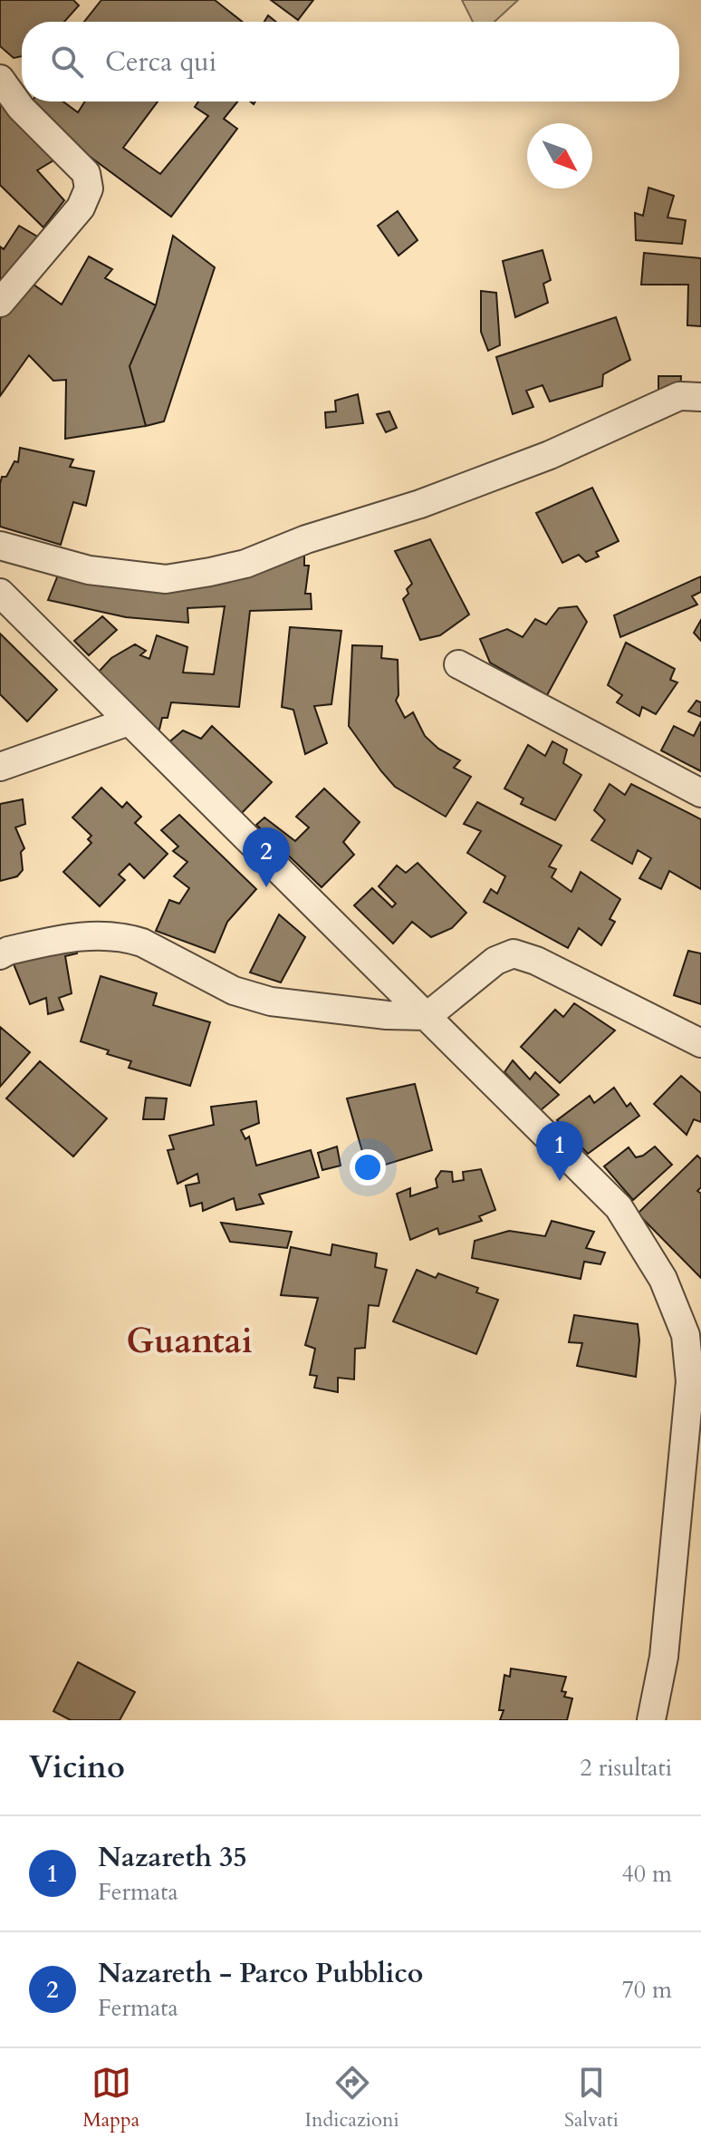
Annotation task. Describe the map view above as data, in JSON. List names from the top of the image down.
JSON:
{
  "districts": ["Guantai"],
  "north": "bottom right",
  "page": {
    "search": "Cerca qui",
    "pins": ["2", "1"],
    "heading": ["Vicino", "2 risultati"],
    "list": [
      {
        "mark": "1",
        "name": "Nazareth 35",
        "note": "Fermata",
        "value": "40 m"
      },
      {
        "mark": "2",
        "name": "Nazareth - Parco Pubblico",
        "note": "Fermata",
        "value": "70 m"
      }
    ],
    "nav": ["Mappa", "Indicazioni", "Salvati"]
  }
}
